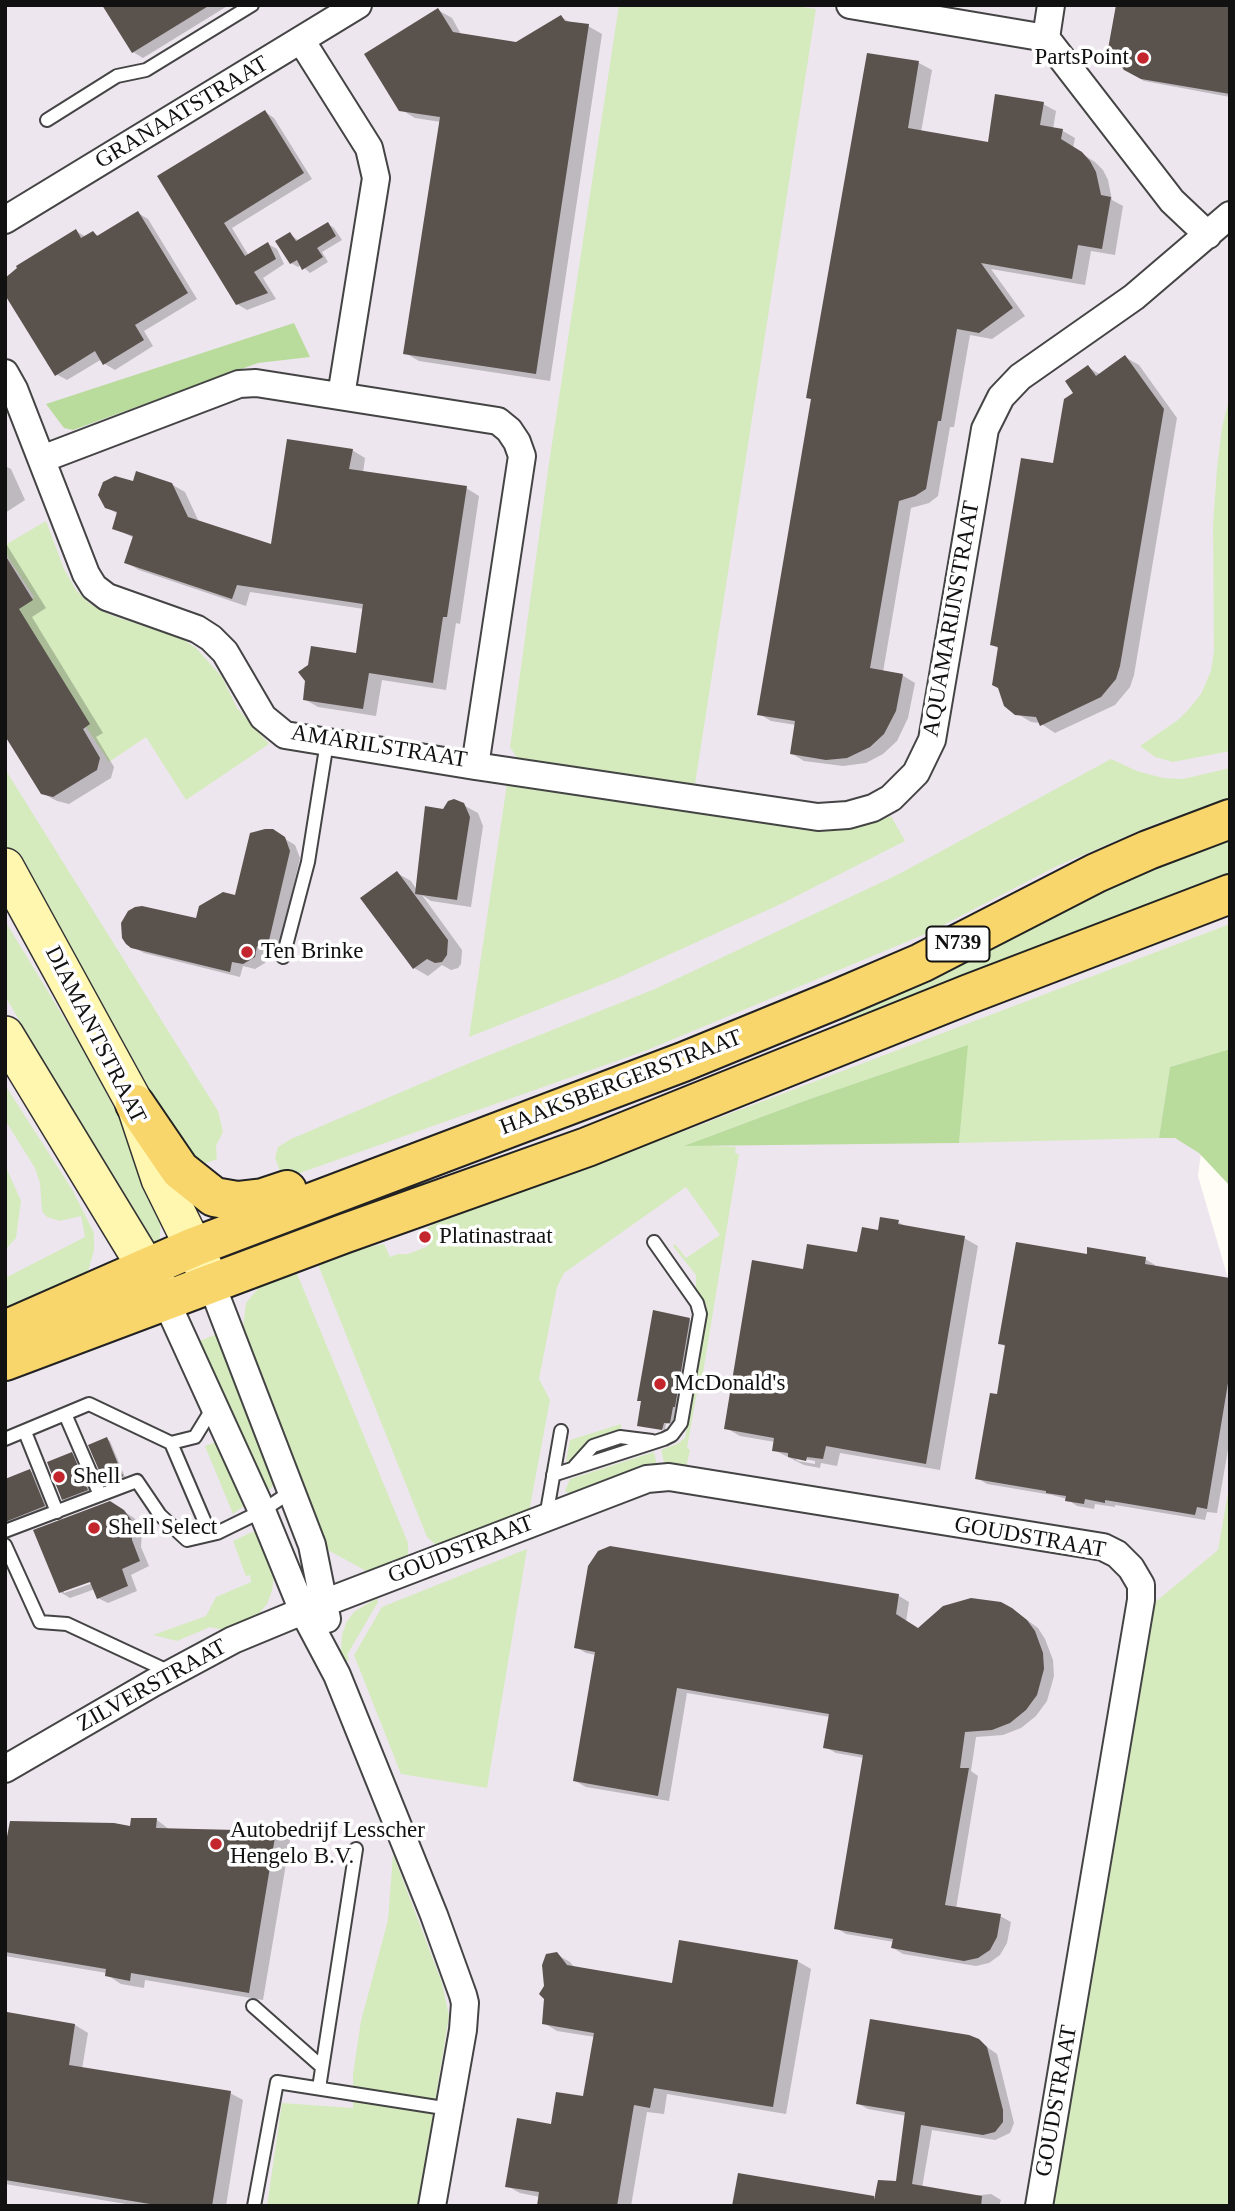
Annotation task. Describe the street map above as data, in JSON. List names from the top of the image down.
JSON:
{
  "streets": {
    "main road": ["N739", "DIAMANTSTRAAT", "HAAKSBERGERSTRAAT"],
    "street": [
      "GRANAATSTRAAT",
      "AQUAMARIJNSTRAAT",
      "AMARILSTRAAT",
      "GOUDSTRAAT",
      "ZILVERSTRAAT"
    ]
  },
  "crossings": [
    ["AQUAMARIJNSTRAAT", "AMARILSTRAAT"],
    ["DIAMANTSTRAAT", "HAAKSBERGERSTRAAT"],
    ["GOUDSTRAAT", "ZILVERSTRAAT"]
  ],
  "places": [
    "PartsPoint",
    "Ten Brinke",
    "Platinastraat",
    "McDonald's",
    "Shell",
    "Shell Select",
    "Autobedrijf Lesscher Hengelo B.V."
  ]
}
